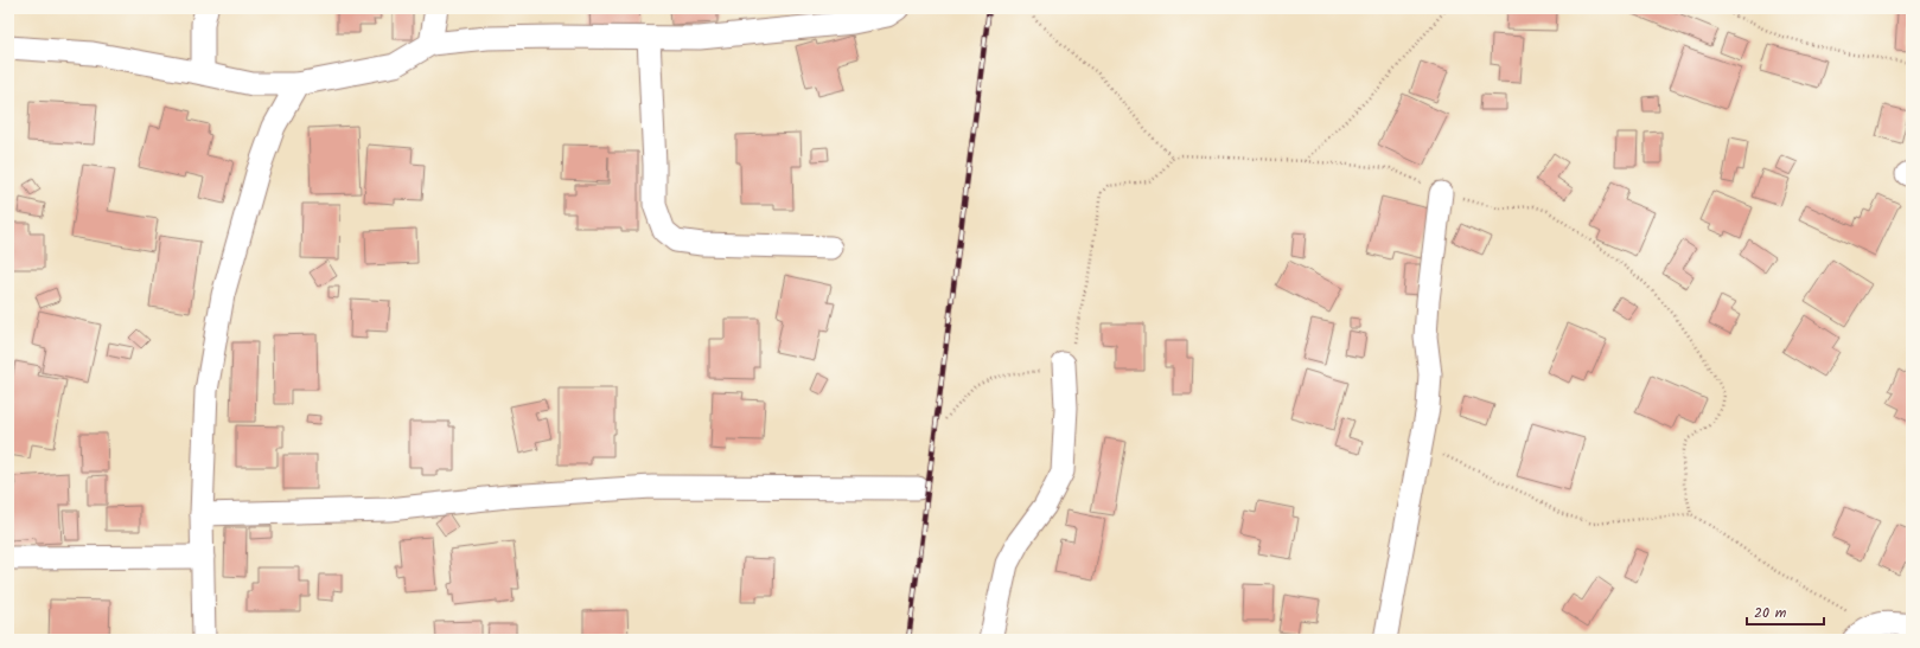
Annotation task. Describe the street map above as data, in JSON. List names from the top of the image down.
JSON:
{
  "scale_bar": "20 m"
}
